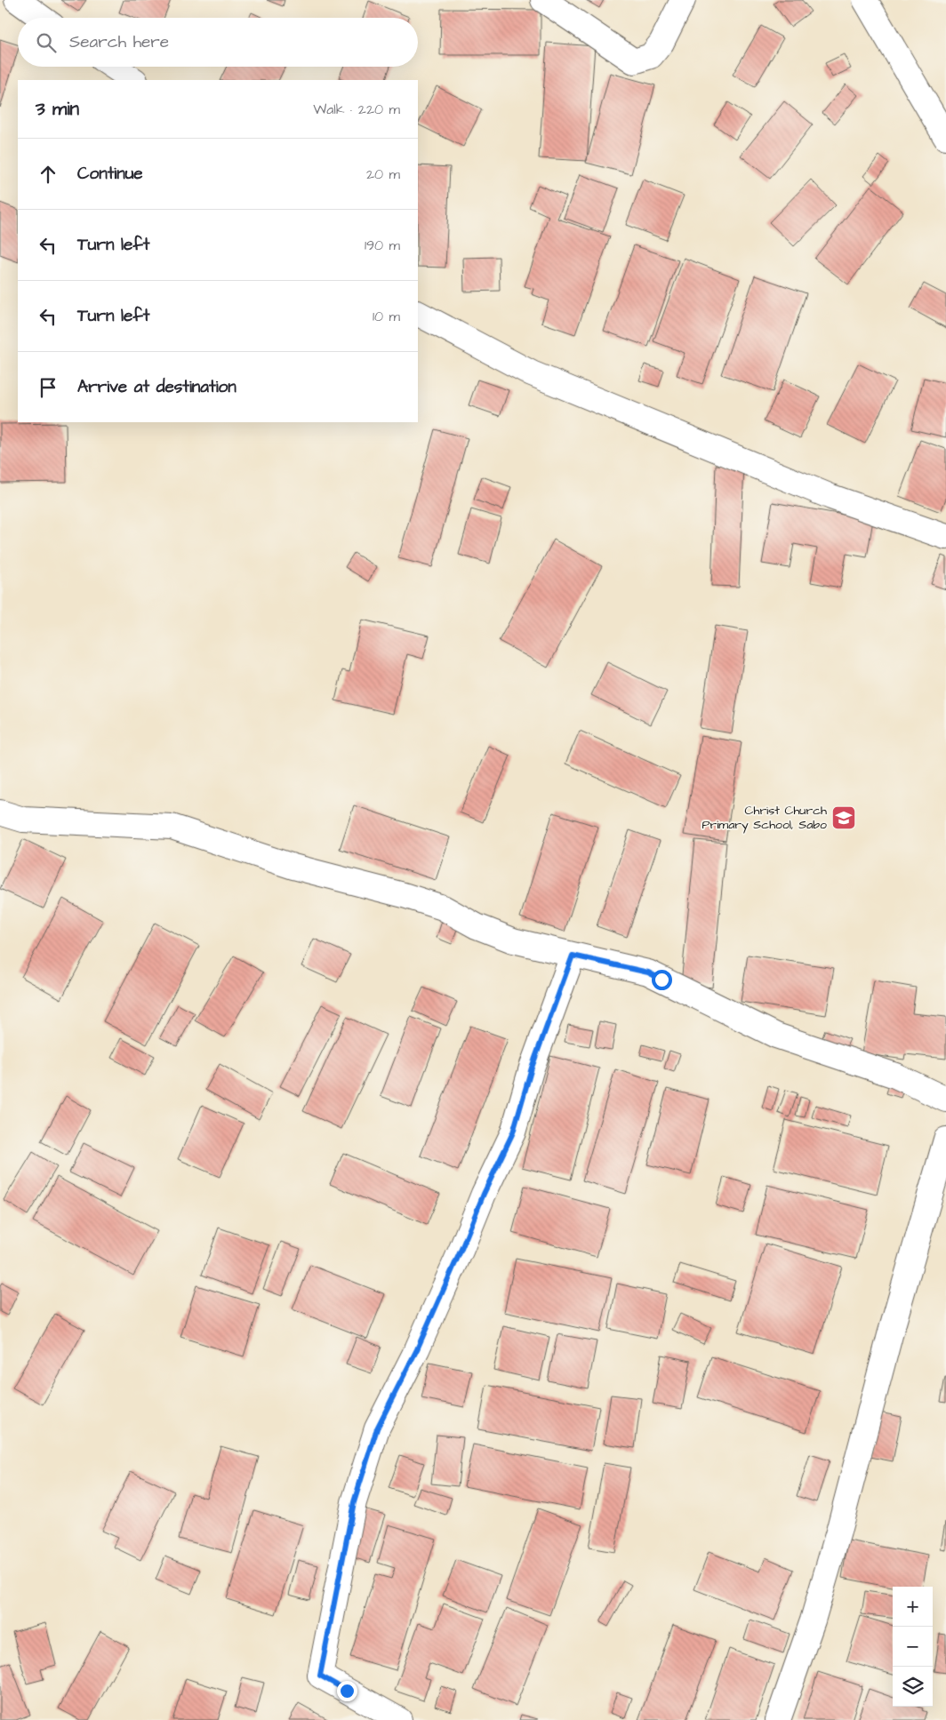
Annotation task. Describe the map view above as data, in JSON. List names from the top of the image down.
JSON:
{
  "places": {
    "school or university": ["Christ Church Primary School, Sabo"]
  },
  "page": {
    "search": "Search here",
    "heading": ["3 min", "Walk · 220 m"],
    "list": [
      ["Continue", "20 m"],
      ["Turn left", "190 m"],
      ["Turn left", "10 m"],
      "Arrive at destination"
    ],
    "map_buttons": ["+", "−"]
  }
}
